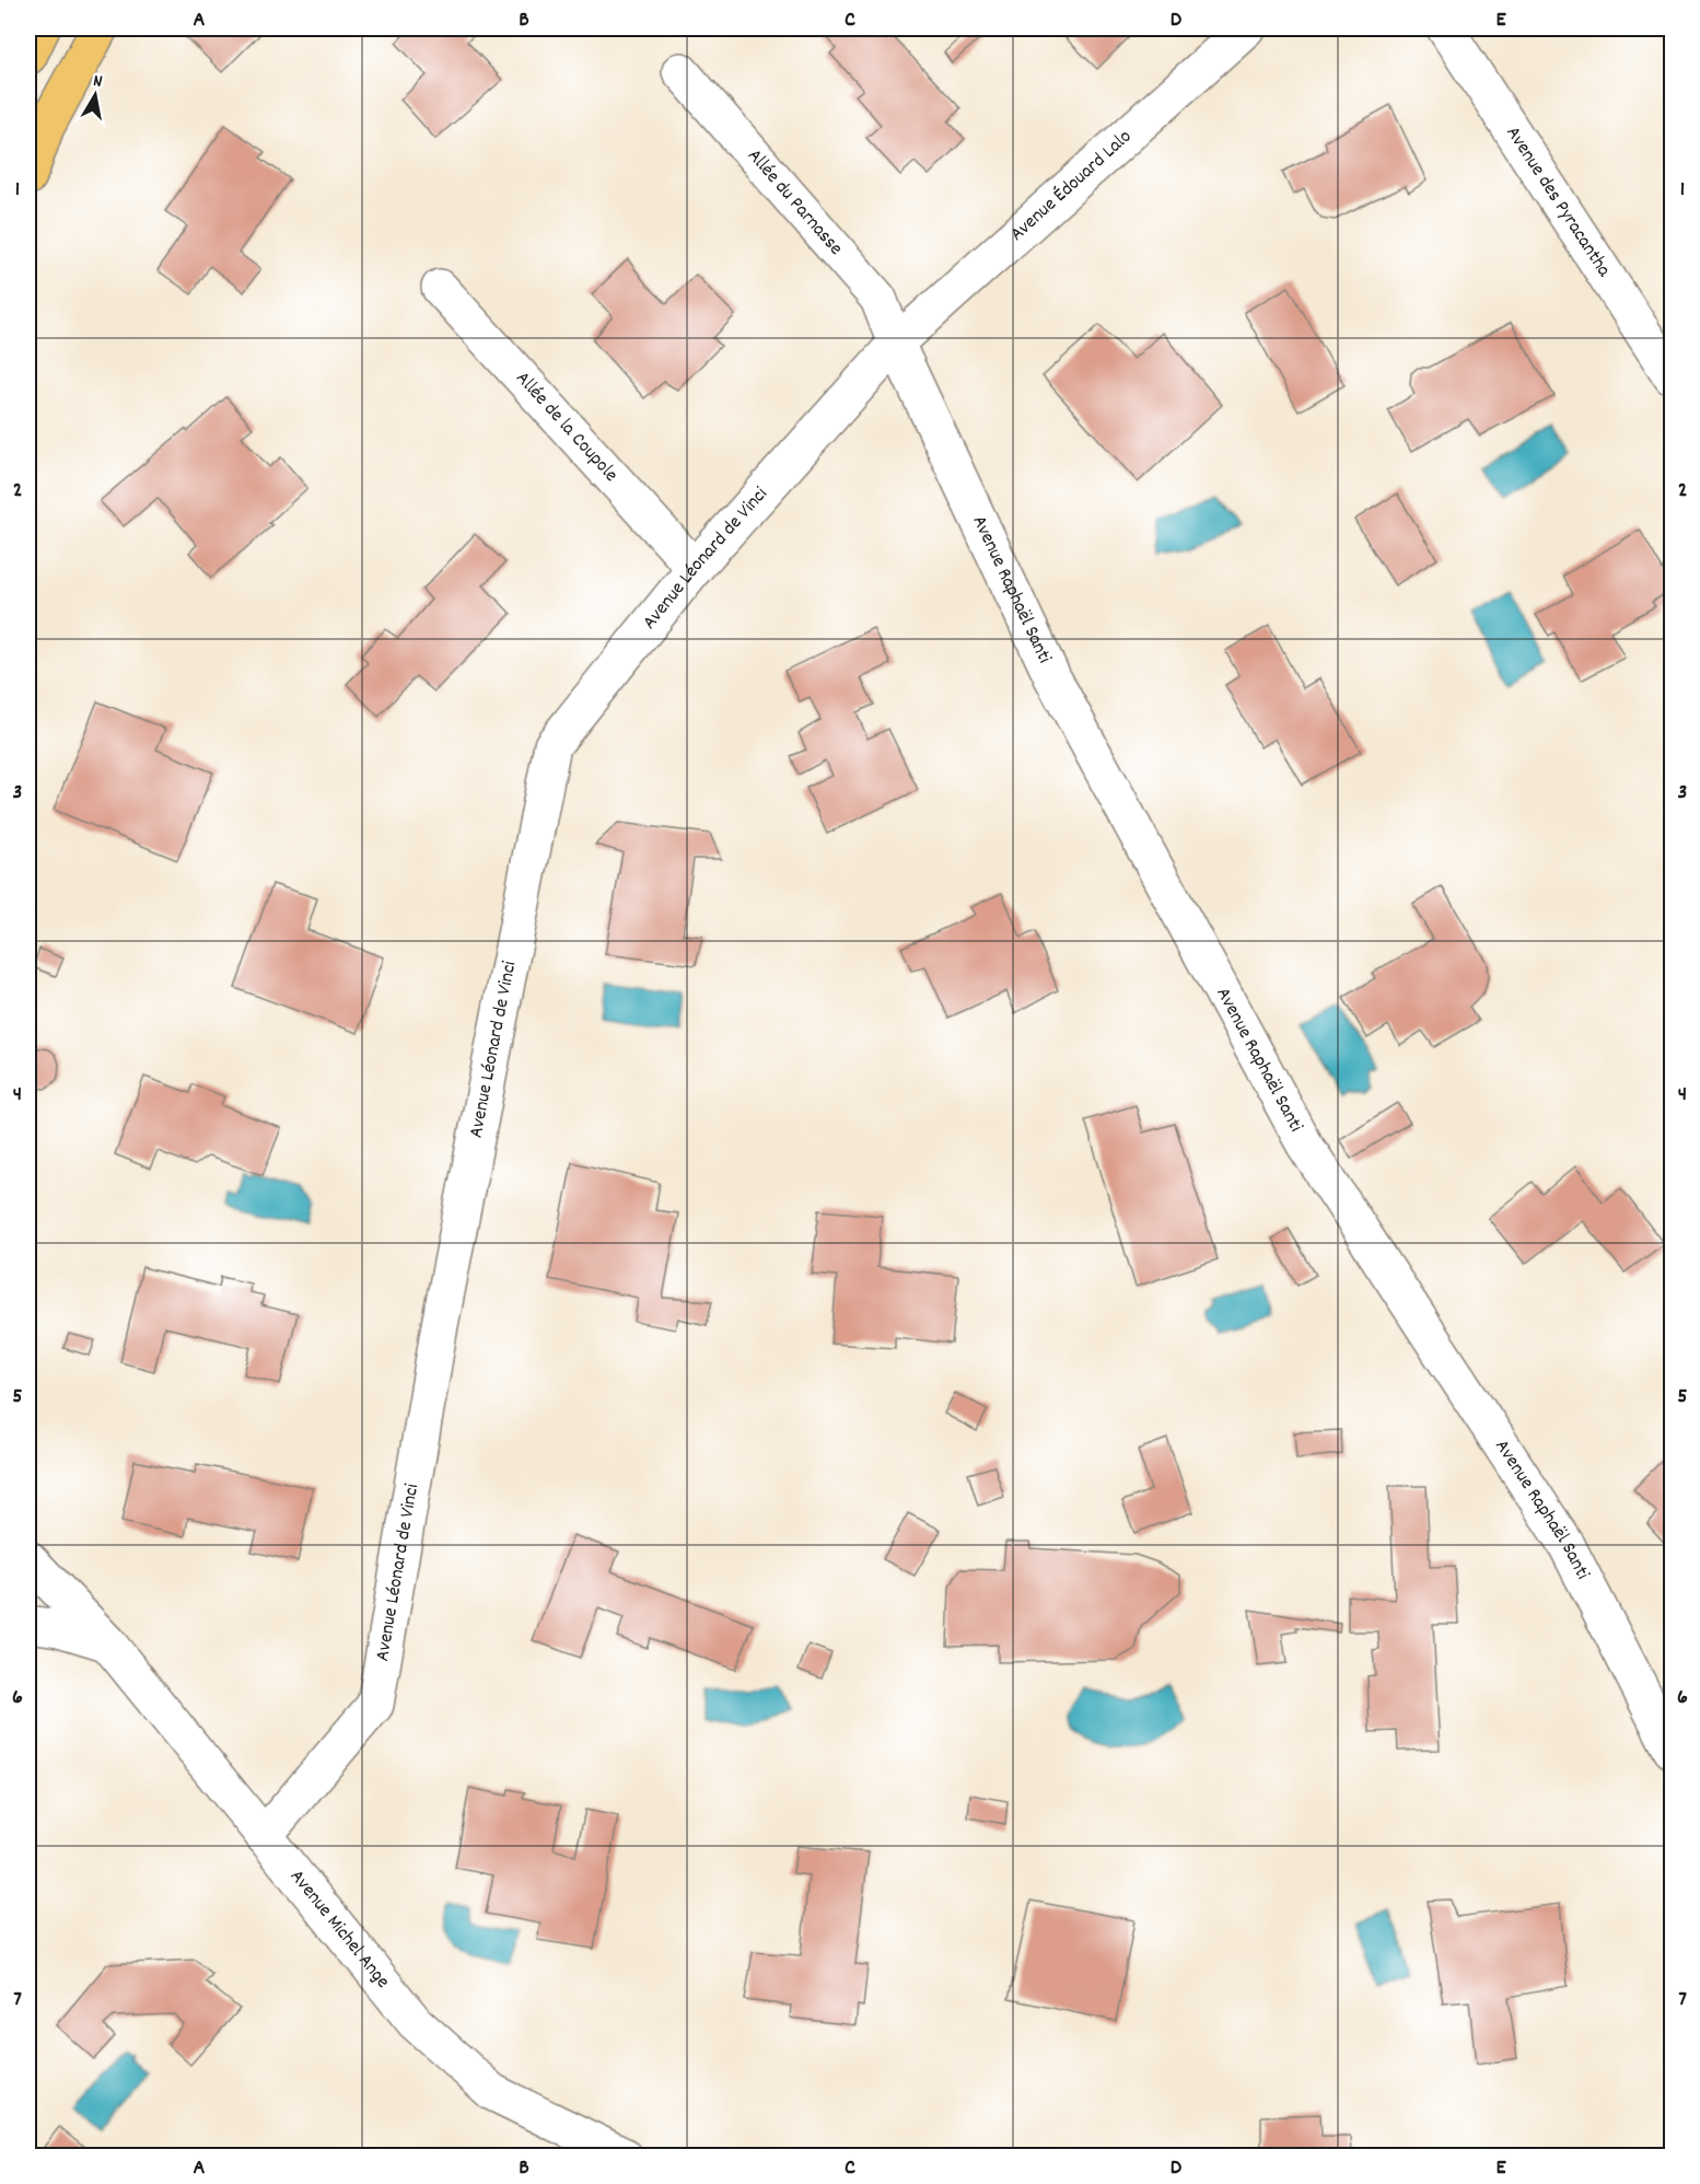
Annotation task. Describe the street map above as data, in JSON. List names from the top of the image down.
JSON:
{
  "streets": {
    "street": [
      "Avenue Édouard Lalo",
      "Allée du Parnasse",
      "Avenue des Pyracantha",
      "Allée de la Coupole",
      "Avenue Léonard de Vinci",
      "Avenue Raphaël Santi",
      "Avenue Michel Ange"
    ]
  },
  "crossings": [
    ["Avenue Édouard Lalo", "Allée du Parnasse"],
    ["Avenue Édouard Lalo", "Avenue Léonard de Vinci"],
    ["Avenue Édouard Lalo", "Avenue Raphaël Santi"],
    ["Allée du Parnasse", "Avenue Léonard de Vinci"],
    ["Allée du Parnasse", "Avenue Raphaël Santi"],
    ["Allée de la Coupole", "Avenue Léonard de Vinci"],
    ["Avenue Léonard de Vinci", "Avenue Raphaël Santi"],
    ["Avenue Léonard de Vinci", "Avenue Michel Ange"]
  ],
  "north": "top",
  "grid": {
    "columns": [
      "A",
      "B",
      "C",
      "D",
      "E"
    ],
    "rows": [
      "1",
      "2",
      "3",
      "4",
      "5",
      "6",
      "7"
    ]
  }
}
